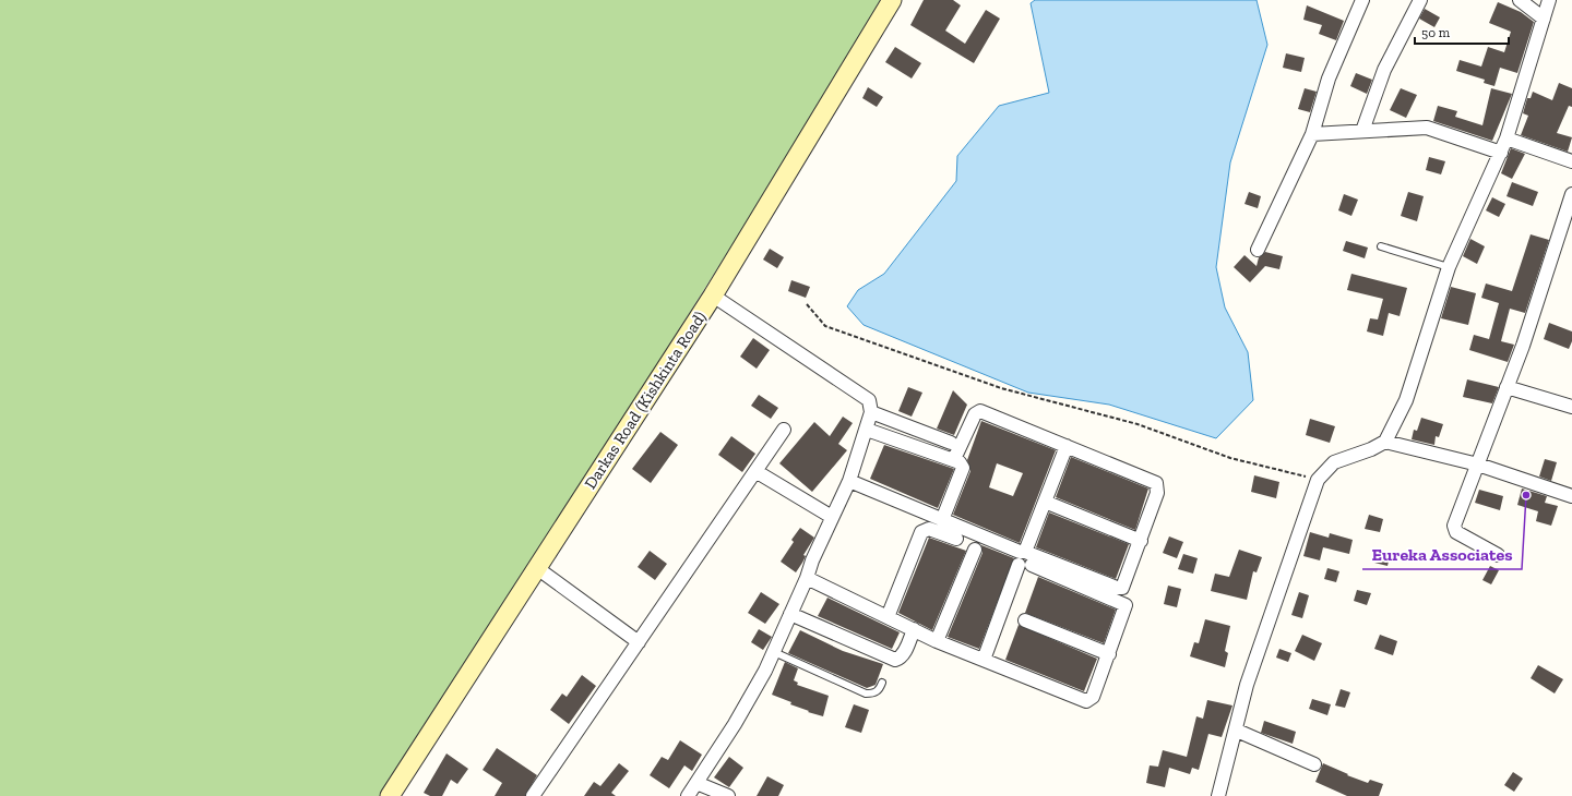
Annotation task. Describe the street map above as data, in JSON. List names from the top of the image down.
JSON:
{
  "streets": {
    "main road": ["Darkas Road (Kishkinta Road)"]
  },
  "places": ["Eureka Associates"],
  "scale_bar": "50 m"
}
